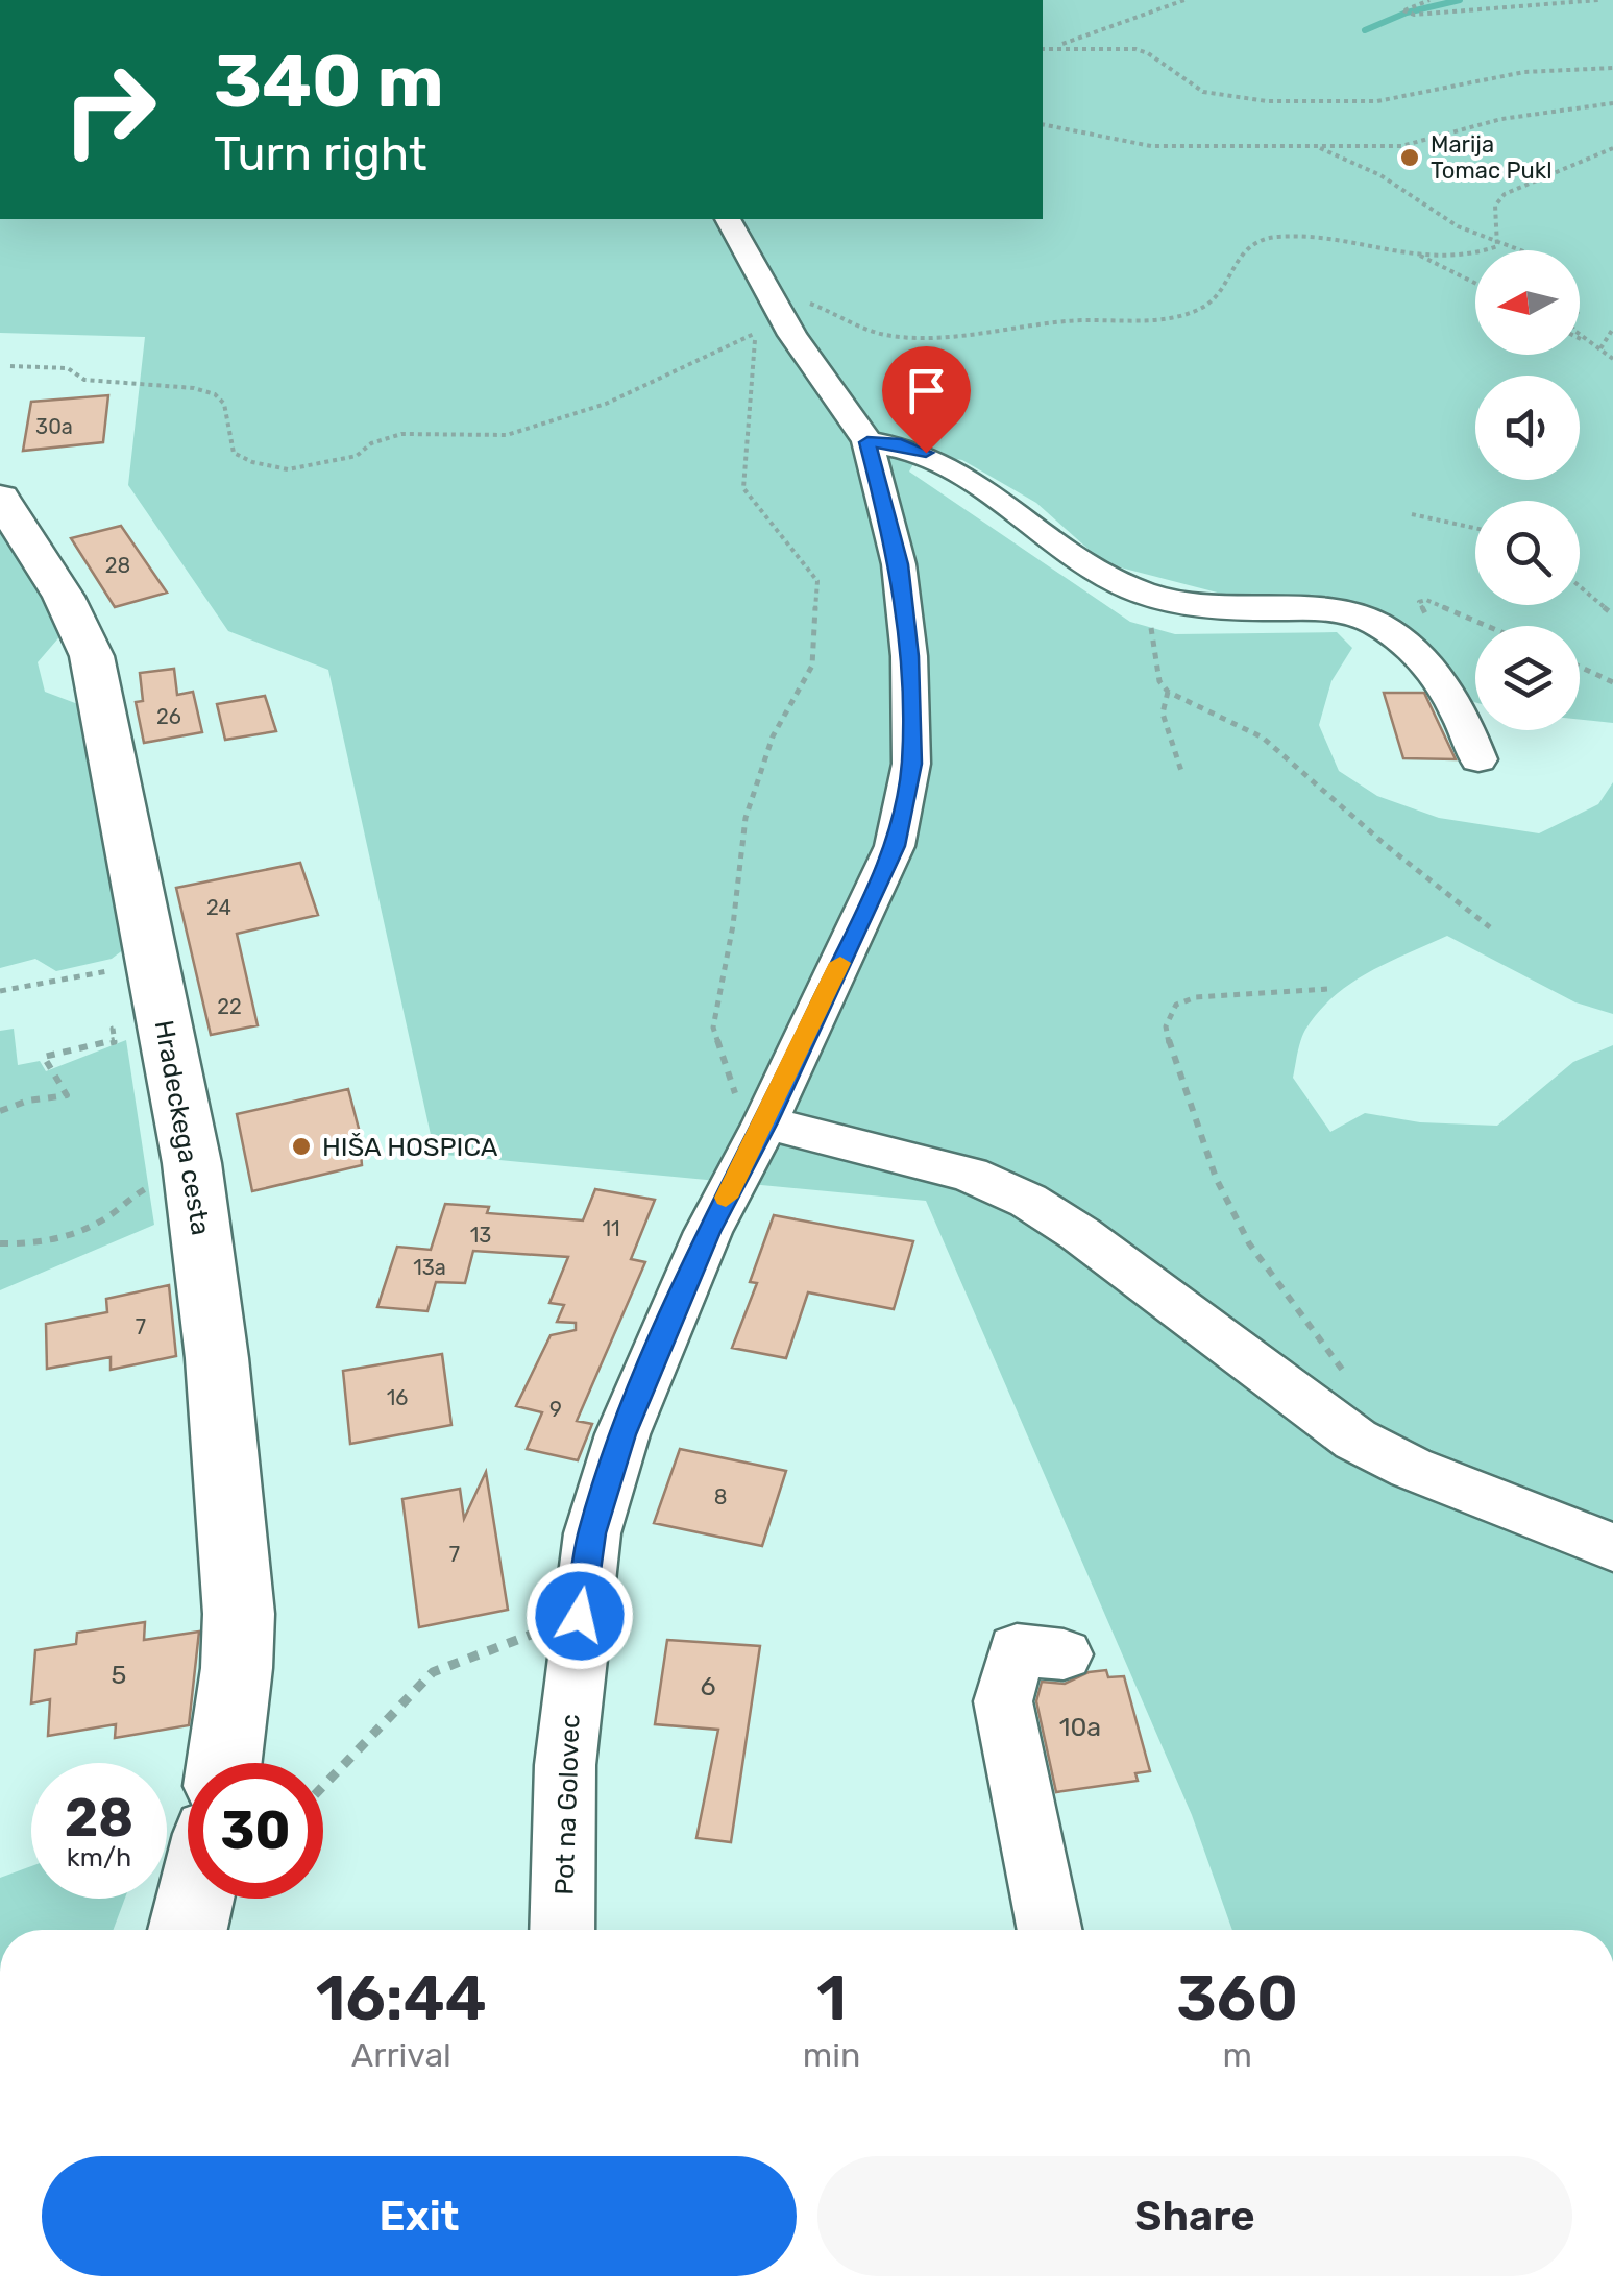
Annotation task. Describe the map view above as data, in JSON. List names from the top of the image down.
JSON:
{
  "streets": {
    "street": ["Hradeckega cesta", "Pot na Golovec"]
  },
  "places": ["Marija Tomac Pukl", "HIŠA HOSPICA"],
  "house_numbers": [
    "30a",
    "28",
    "26",
    "24",
    "22",
    "11",
    "13",
    "13a",
    "7",
    "16",
    "9",
    "8",
    "7",
    "5",
    "6",
    "10a"
  ],
  "north": "left",
  "page": {
    "turn": ["340 m", "Turn right"],
    "speed": "28 km/h",
    "limit": "30",
    "eta": [
      "16:44",
      "Arrival",
      "1",
      "min",
      "360",
      "m"
    ],
    "buttons": ["Exit", "Share"]
  }
}
